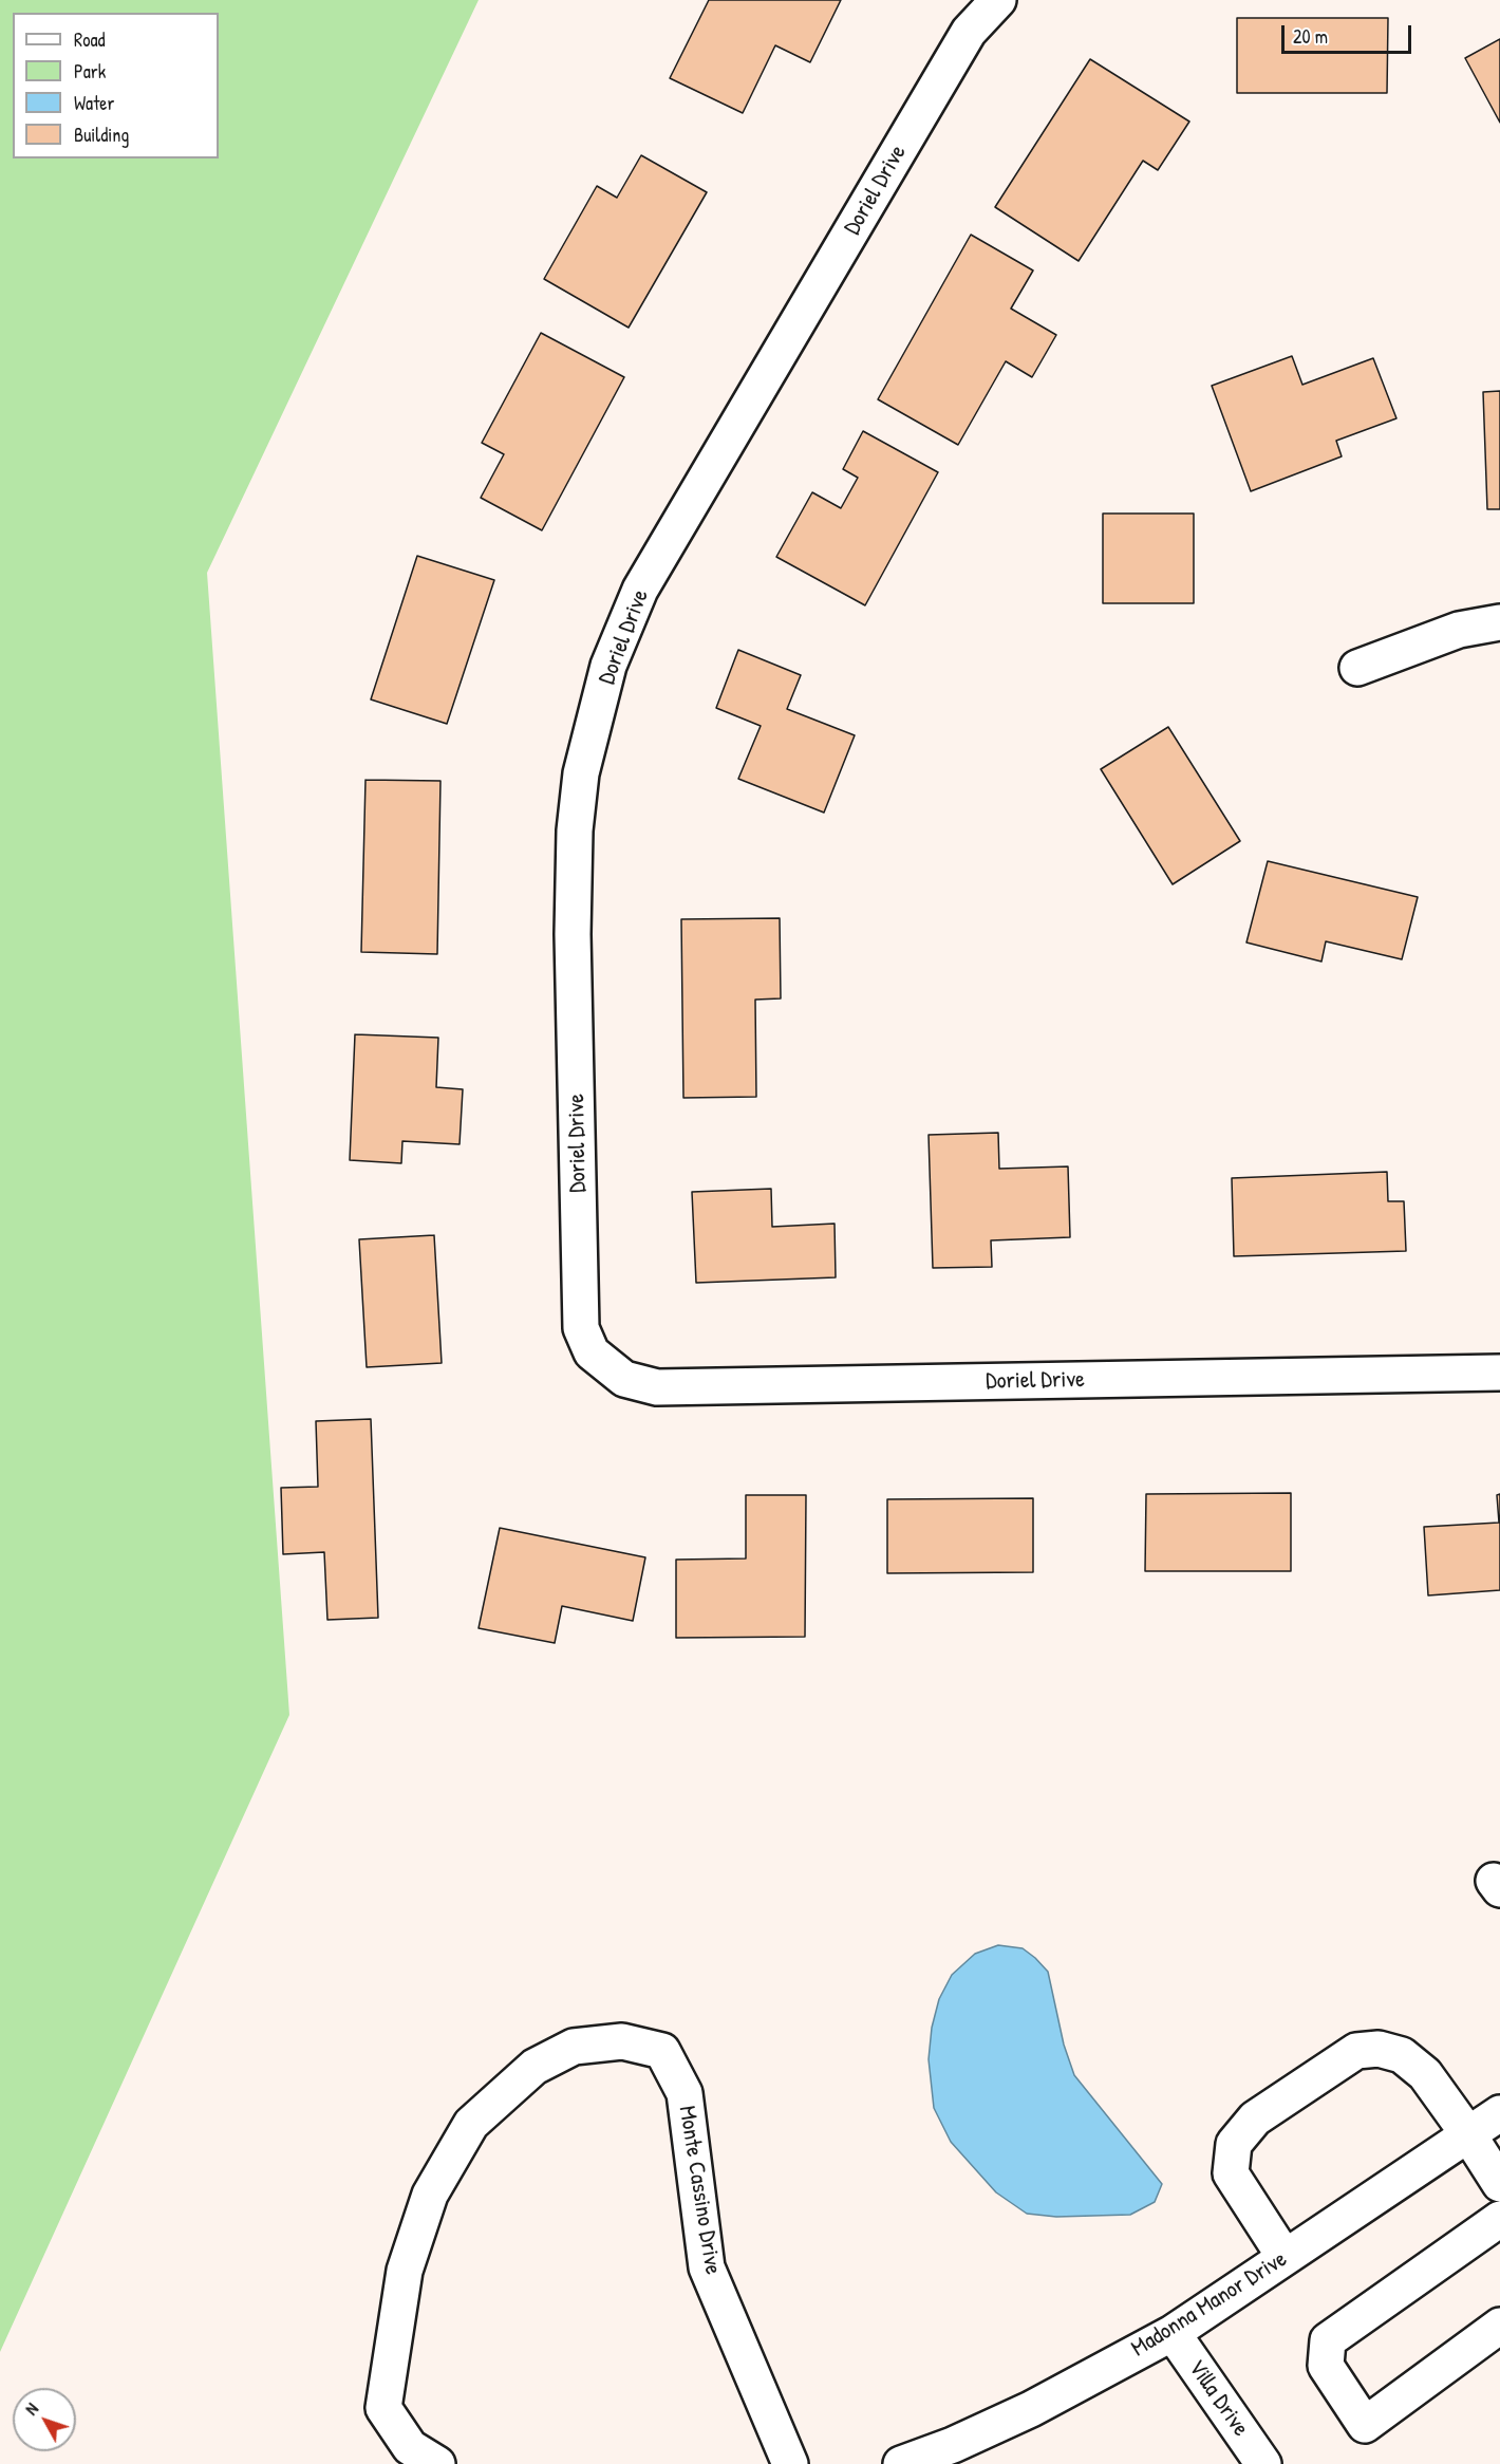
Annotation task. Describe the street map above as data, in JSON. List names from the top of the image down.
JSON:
{
  "streets": {
    "street": [
      "Doriel Drive",
      "Monte Cassino Drive",
      "Madonna Manor Drive",
      "Villa Drive"
    ]
  },
  "crossings": [
    ["Madonna Manor Drive", "Villa Drive"]
  ],
  "legend": [
    "Road",
    "Park",
    "Water",
    "Building"
  ],
  "scale_bar": "20 m",
  "north": "top left"
}
